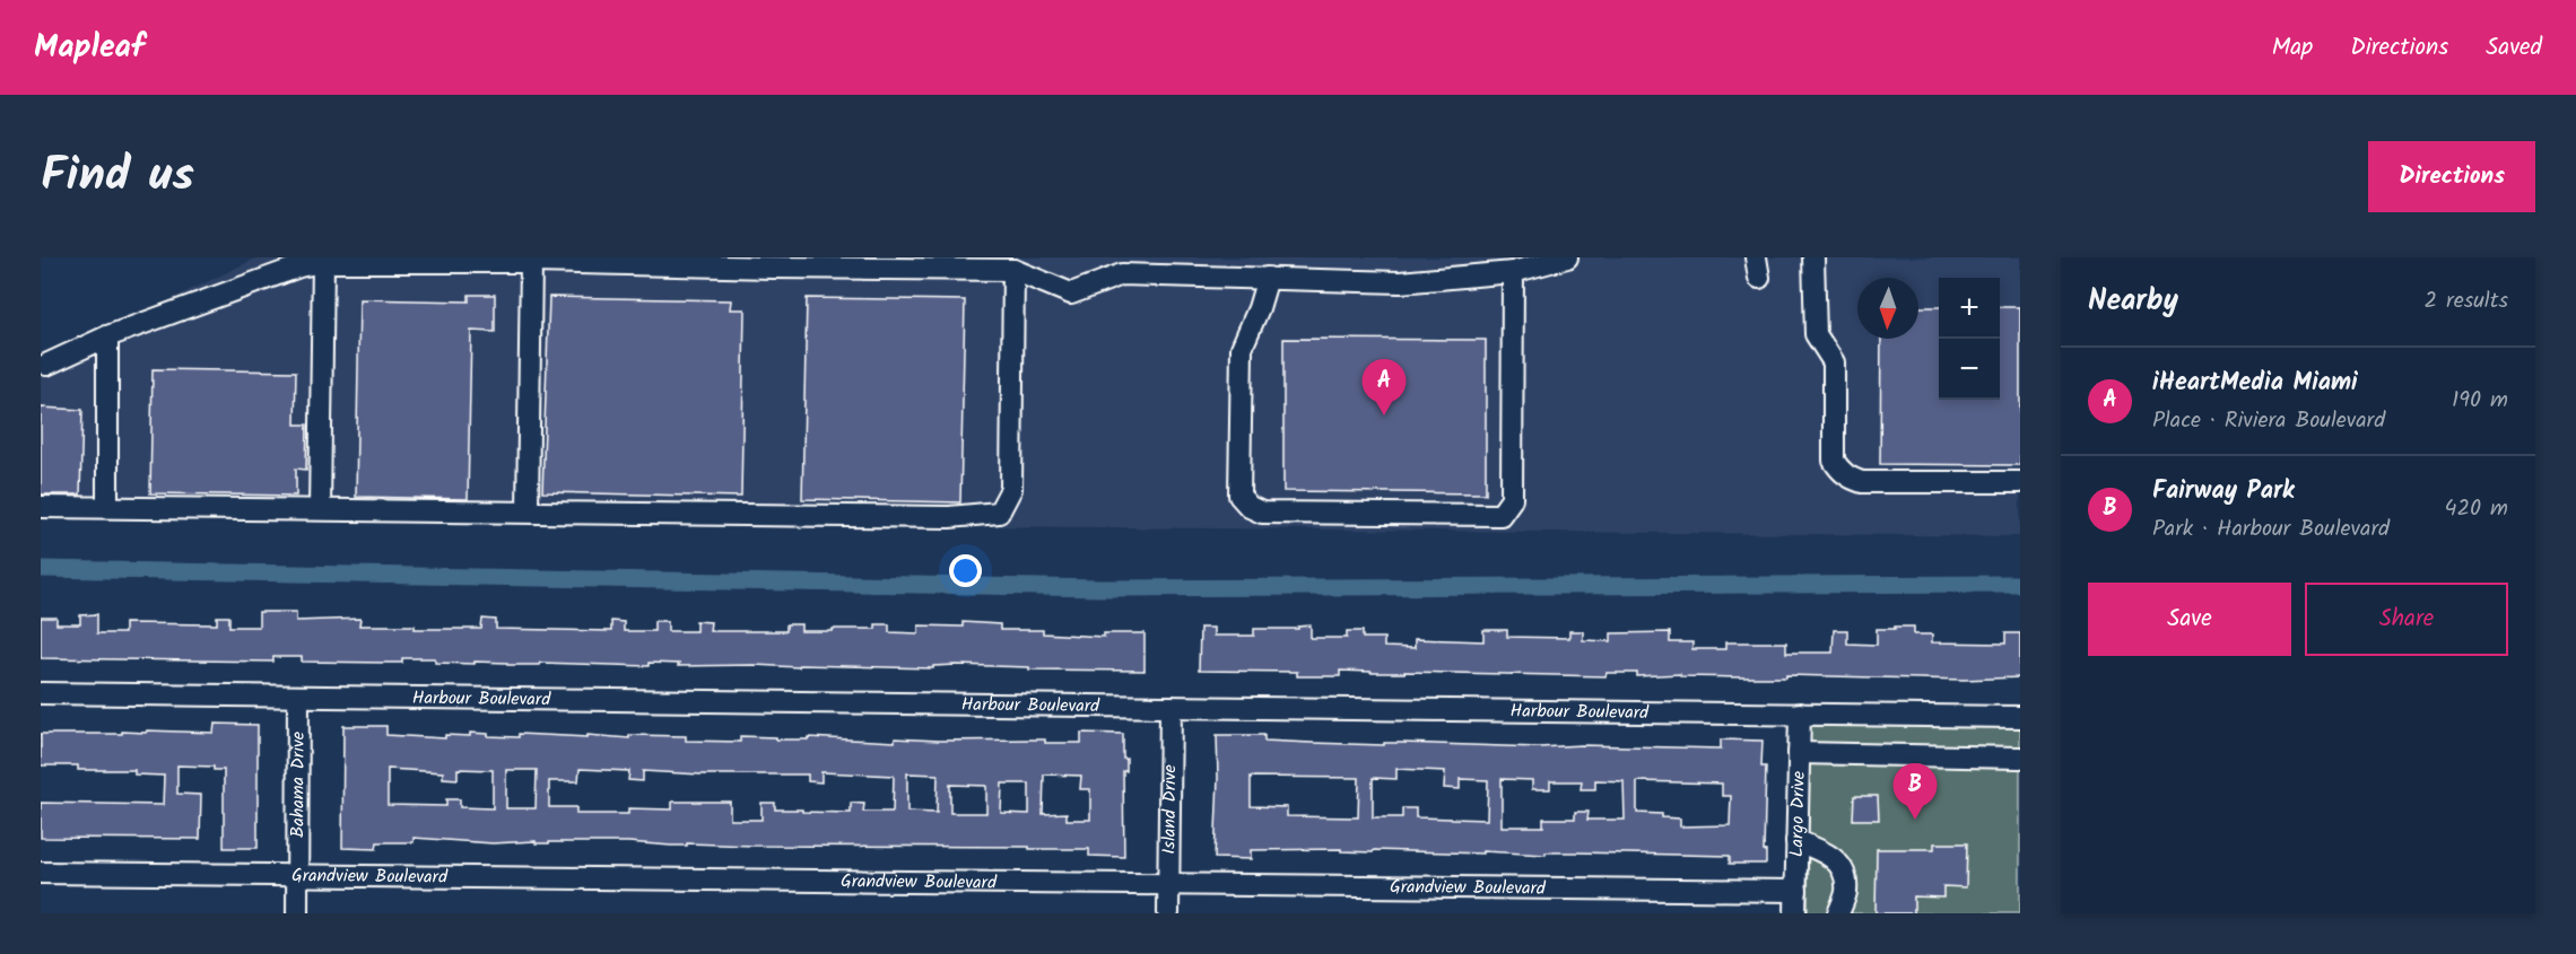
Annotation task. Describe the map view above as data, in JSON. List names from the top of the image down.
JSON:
{
  "streets": {
    "street": [
      "Harbour Boulevard",
      "Bahama Drive",
      "Island Drive",
      "Largo Drive",
      "Grandview Boulevard"
    ]
  },
  "crossings": [
    ["Harbour Boulevard", "Bahama Drive"],
    ["Harbour Boulevard", "Island Drive"],
    ["Harbour Boulevard", "Largo Drive"],
    ["Bahama Drive", "Grandview Boulevard"],
    ["Island Drive", "Grandview Boulevard"],
    ["Largo Drive", "Grandview Boulevard"]
  ],
  "north": "bottom",
  "page": {
    "header": "Mapleaf",
    "nav": ["Map", "Directions", "Saved"],
    "title": "Find us",
    "buttons": [
      "Directions",
      ["Save", "Share"]
    ],
    "heading": ["Nearby", "2 results"],
    "map_buttons": ["+", "−"],
    "list": [
      {
        "mark": "A",
        "name": "iHeartMedia Miami",
        "note": "Place · Riviera Boulevard",
        "value": "190 m"
      },
      {
        "mark": "B",
        "name": "Fairway Park",
        "note": "Park · Harbour Boulevard",
        "value": "420 m"
      }
    ],
    "pins": ["A", "B"]
  }
}
